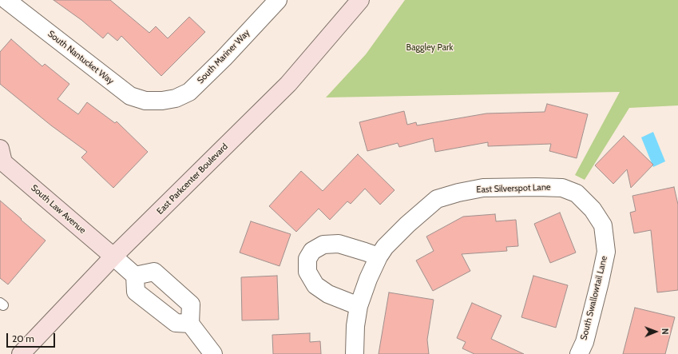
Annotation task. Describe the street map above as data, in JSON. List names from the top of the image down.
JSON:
{
  "streets": {
    "main road": ["East Parkcenter Boulevard", "South Law Avenue"],
    "street": [
      "South Mariner Way",
      "South Nantucket Way",
      "East Silverspot Lane",
      "South Swallowtail Lane"
    ]
  },
  "crossings": [
    ["South Mariner Way", "South Nantucket Way"],
    ["East Parkcenter Boulevard", "South Law Avenue"],
    ["East Silverspot Lane", "South Swallowtail Lane"]
  ],
  "parks": ["Baggley Park"],
  "scale_bar": "20 m",
  "north": "right"
}
